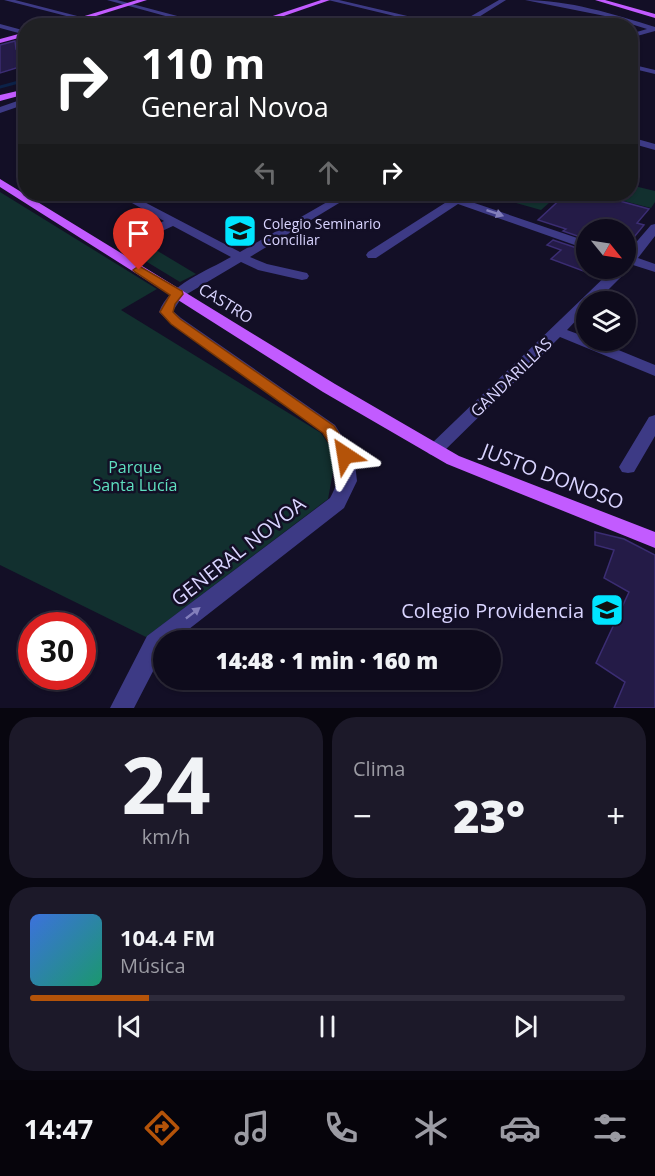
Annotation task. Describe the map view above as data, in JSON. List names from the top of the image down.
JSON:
{
  "streets": {
    "main road": ["CASTRO", "JUSTO DONOSO"],
    "street": ["GANDARILLAS", "GENERAL NOVOA"]
  },
  "crossings": [
    ["CASTRO", "GANDARILLAS"],
    ["CASTRO", "JUSTO DONOSO"],
    ["CASTRO", "GENERAL NOVOA"],
    ["GANDARILLAS", "JUSTO DONOSO"]
  ],
  "parks": ["Parque Santa Lucía"],
  "places": {
    "school or university": ["Colegio Seminario Conciliar", "Colegio Providencia"]
  },
  "north": "bottom right",
  "page": {
    "turn": ["110 m", "General Novoa"],
    "limit": "30",
    "trip": "14:48 · 1 min · 160 m",
    "tile": [
      ["24", "km/h"],
      "Clima"
    ],
    "heat": ["−", "23°", "+"],
    "song": ["104.4 FM", "Música"],
    "tabs": "14:47"
  }
}
